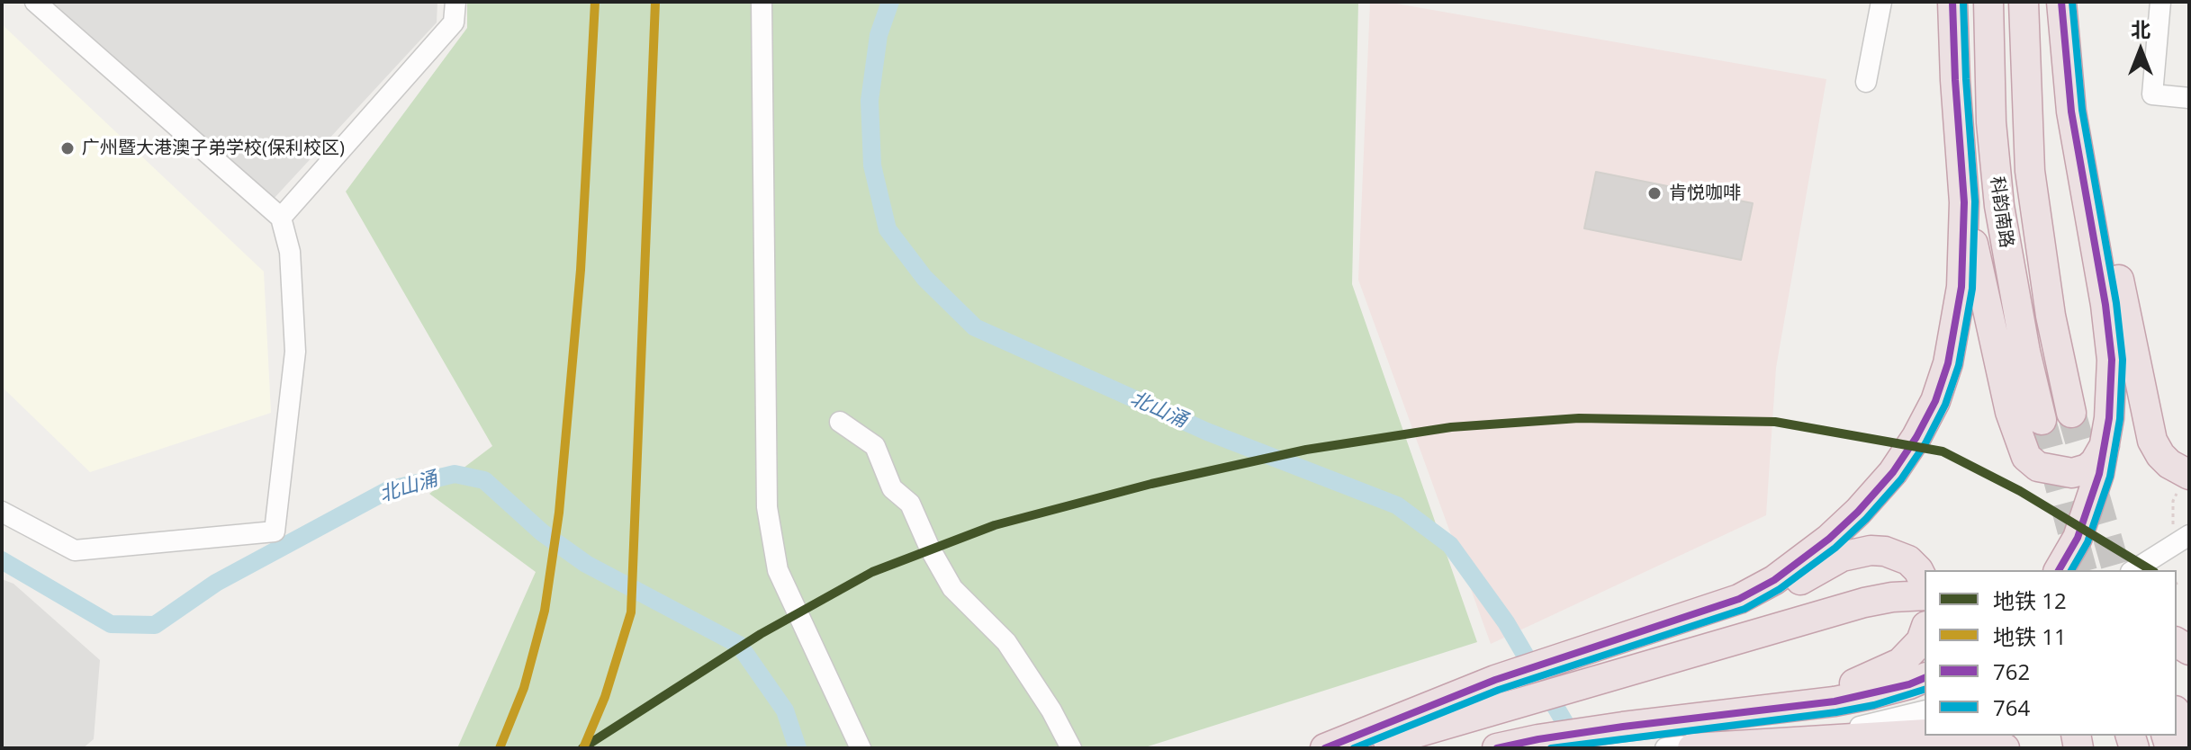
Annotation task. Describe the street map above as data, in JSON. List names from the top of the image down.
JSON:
{
  "streets": {
    "highway": ["科韵南路"]
  },
  "water": ["北山涌"],
  "places": ["广州暨大港澳子弟学校(保利校区)", "肯悦咖啡"],
  "lines": [
    "metro line 11",
    "transit line 762",
    "transit line 764",
    "metro line 12"
  ],
  "legend": [
    "地铁 12",
    "地铁 11",
    "762",
    "764"
  ],
  "north": "top"
}
